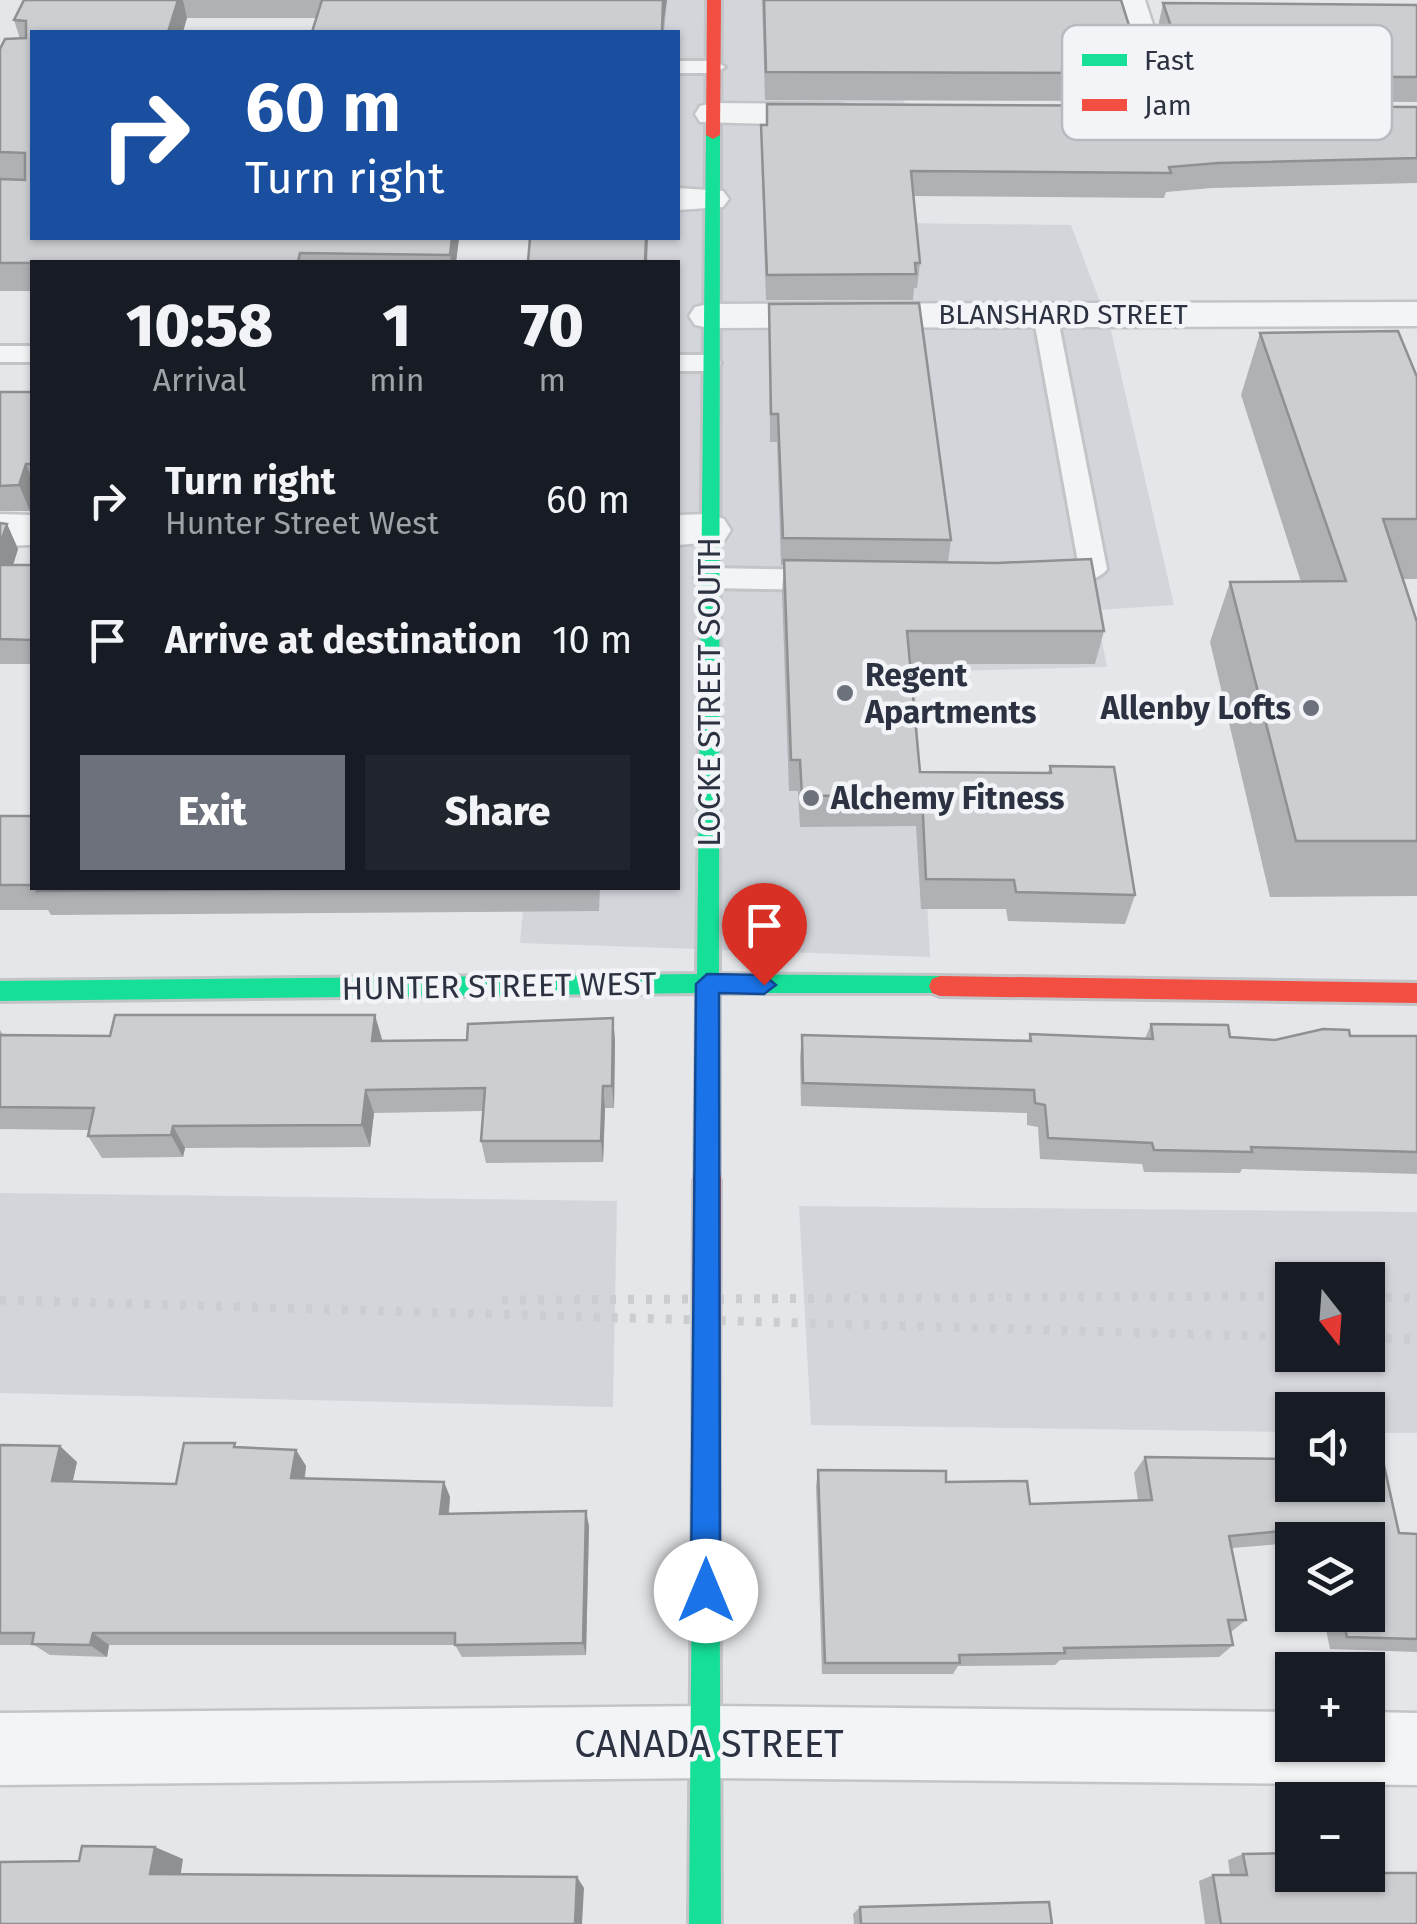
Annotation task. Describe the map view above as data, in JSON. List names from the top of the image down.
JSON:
{
  "streets": {
    "street": [
      "BLANSHARD STREET",
      "LOCKE STREET SOUTH",
      "HUNTER STREET WEST",
      "CANADA STREET"
    ]
  },
  "crossings": [
    ["BLANSHARD STREET", "LOCKE STREET SOUTH"],
    ["LOCKE STREET SOUTH", "HUNTER STREET WEST"],
    ["LOCKE STREET SOUTH", "CANADA STREET"]
  ],
  "places": ["Regent Apartments", "Allenby Lofts", "Alchemy Fitness"],
  "legend": ["Fast", "Jam"],
  "north": "bottom",
  "page": {
    "turn": ["60 m", "Turn right"],
    "eta": [
      "10:58",
      "Arrival",
      "1",
      "min",
      "70",
      "m"
    ],
    "list": [
      {
        "name": "Turn right",
        "note": "Hunter Street West",
        "value": "60 m"
      },
      {
        "name": "Arrive at destination",
        "value": "10 m"
      }
    ],
    "buttons": ["Exit", "Share"],
    "map_buttons": ["+", "−"]
  }
}
